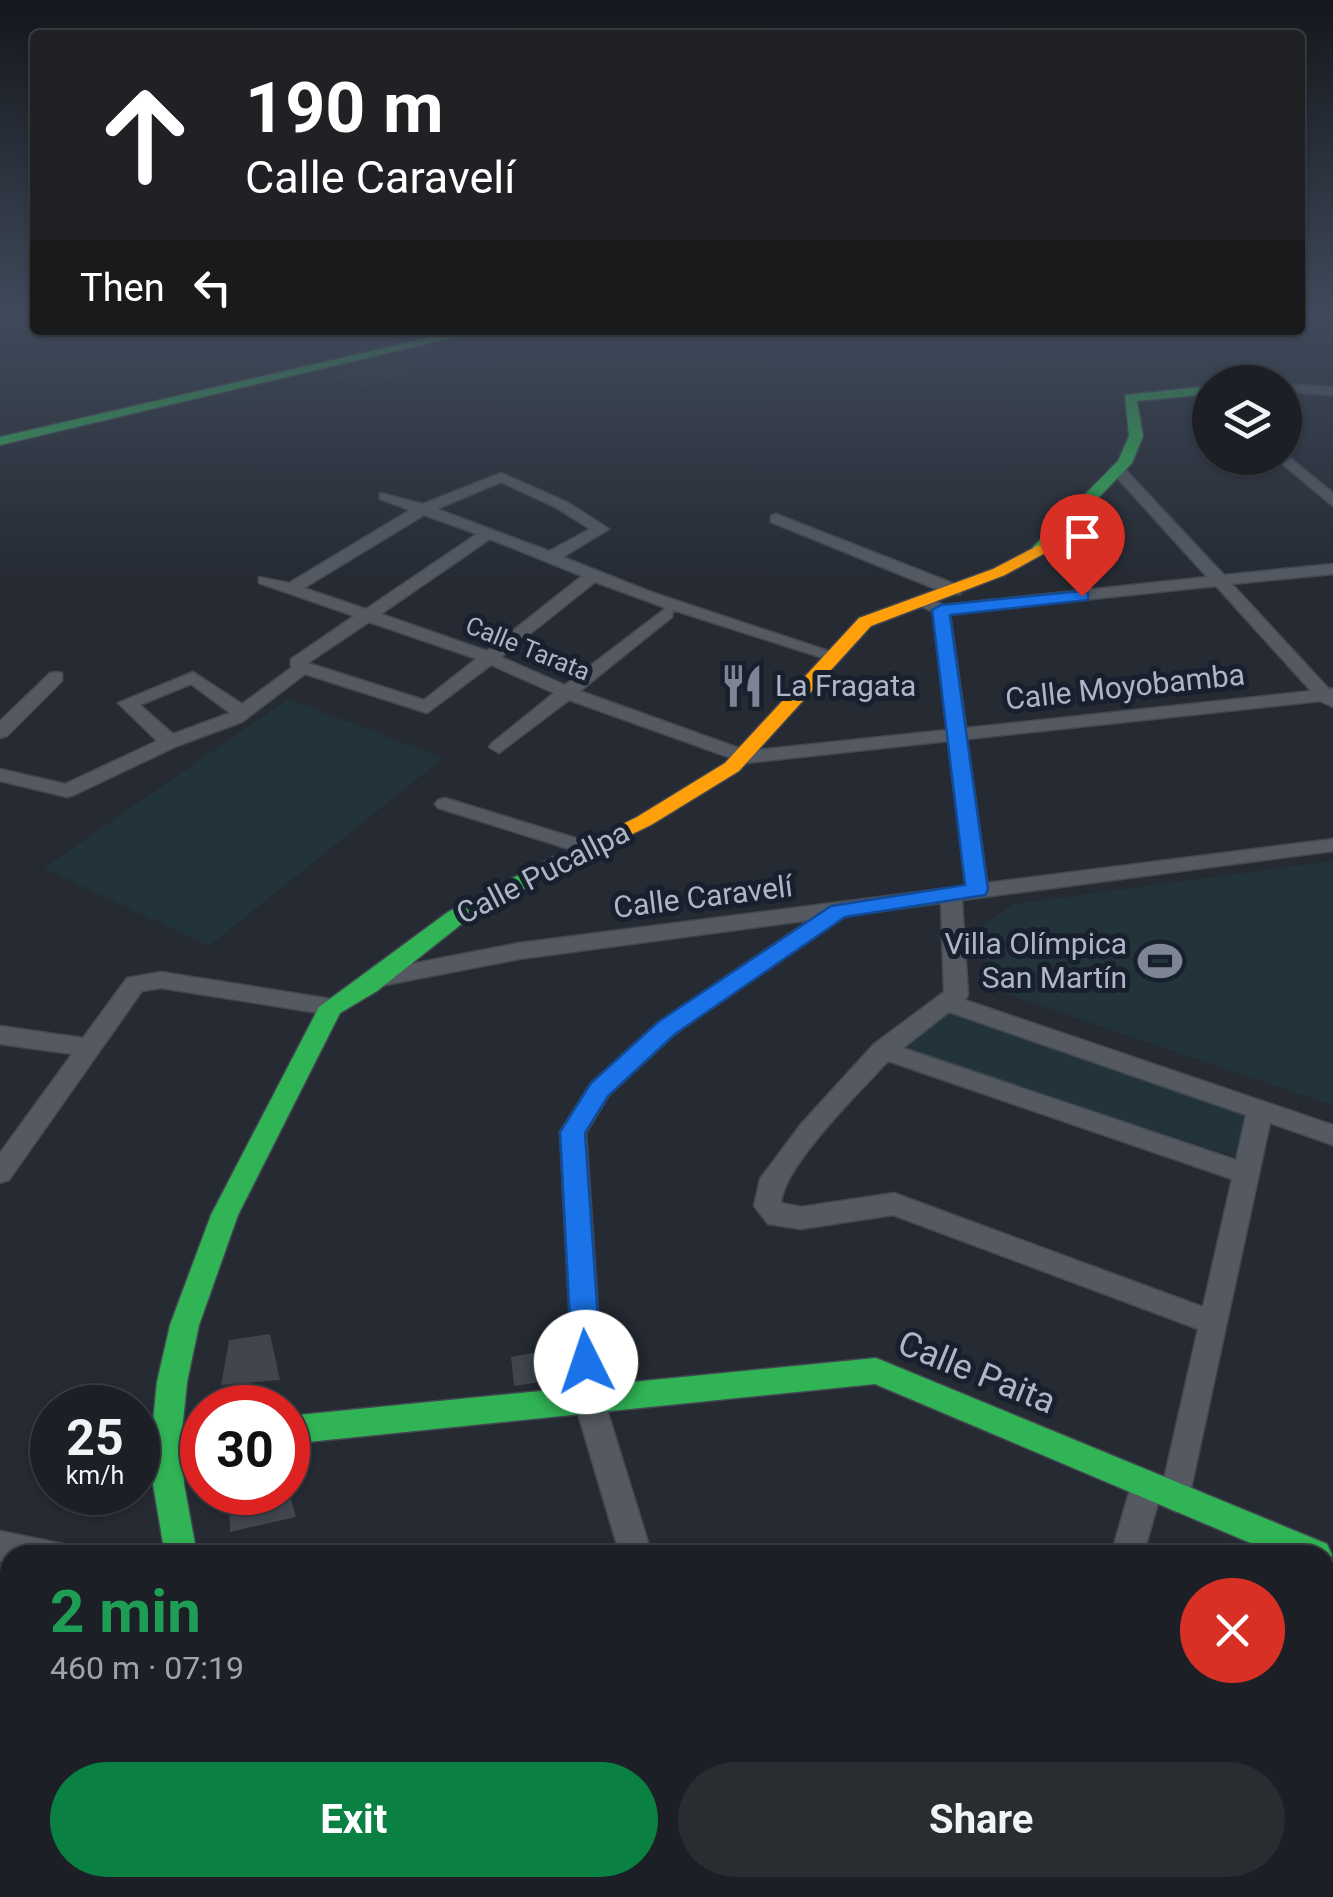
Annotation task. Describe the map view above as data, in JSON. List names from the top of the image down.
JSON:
{
  "streets": {
    "street": [
      "Calle Tarata",
      "Calle Moyobamba",
      "Calle Pucallpa",
      "Calle Caravelí",
      "Calle Paita"
    ]
  },
  "crossings": [
    ["Calle Tarata", "Calle Moyobamba"],
    ["Calle Tarata", "Calle Pucallpa"],
    ["Calle Moyobamba", "Calle Pucallpa"],
    ["Calle Pucallpa", "Calle Caravelí"]
  ],
  "places": {
    "restaurant": ["La Fragata"],
    "sports": ["Villa Olímpica San Martín"]
  },
  "page": {
    "turn": ["190 m", "Calle Caravelí"],
    "then": "Then",
    "speed": "25 km/h",
    "limit": "30",
    "heading": ["2 min", "460 m · 07:19"],
    "buttons": ["Exit", "Share"]
  }
}
